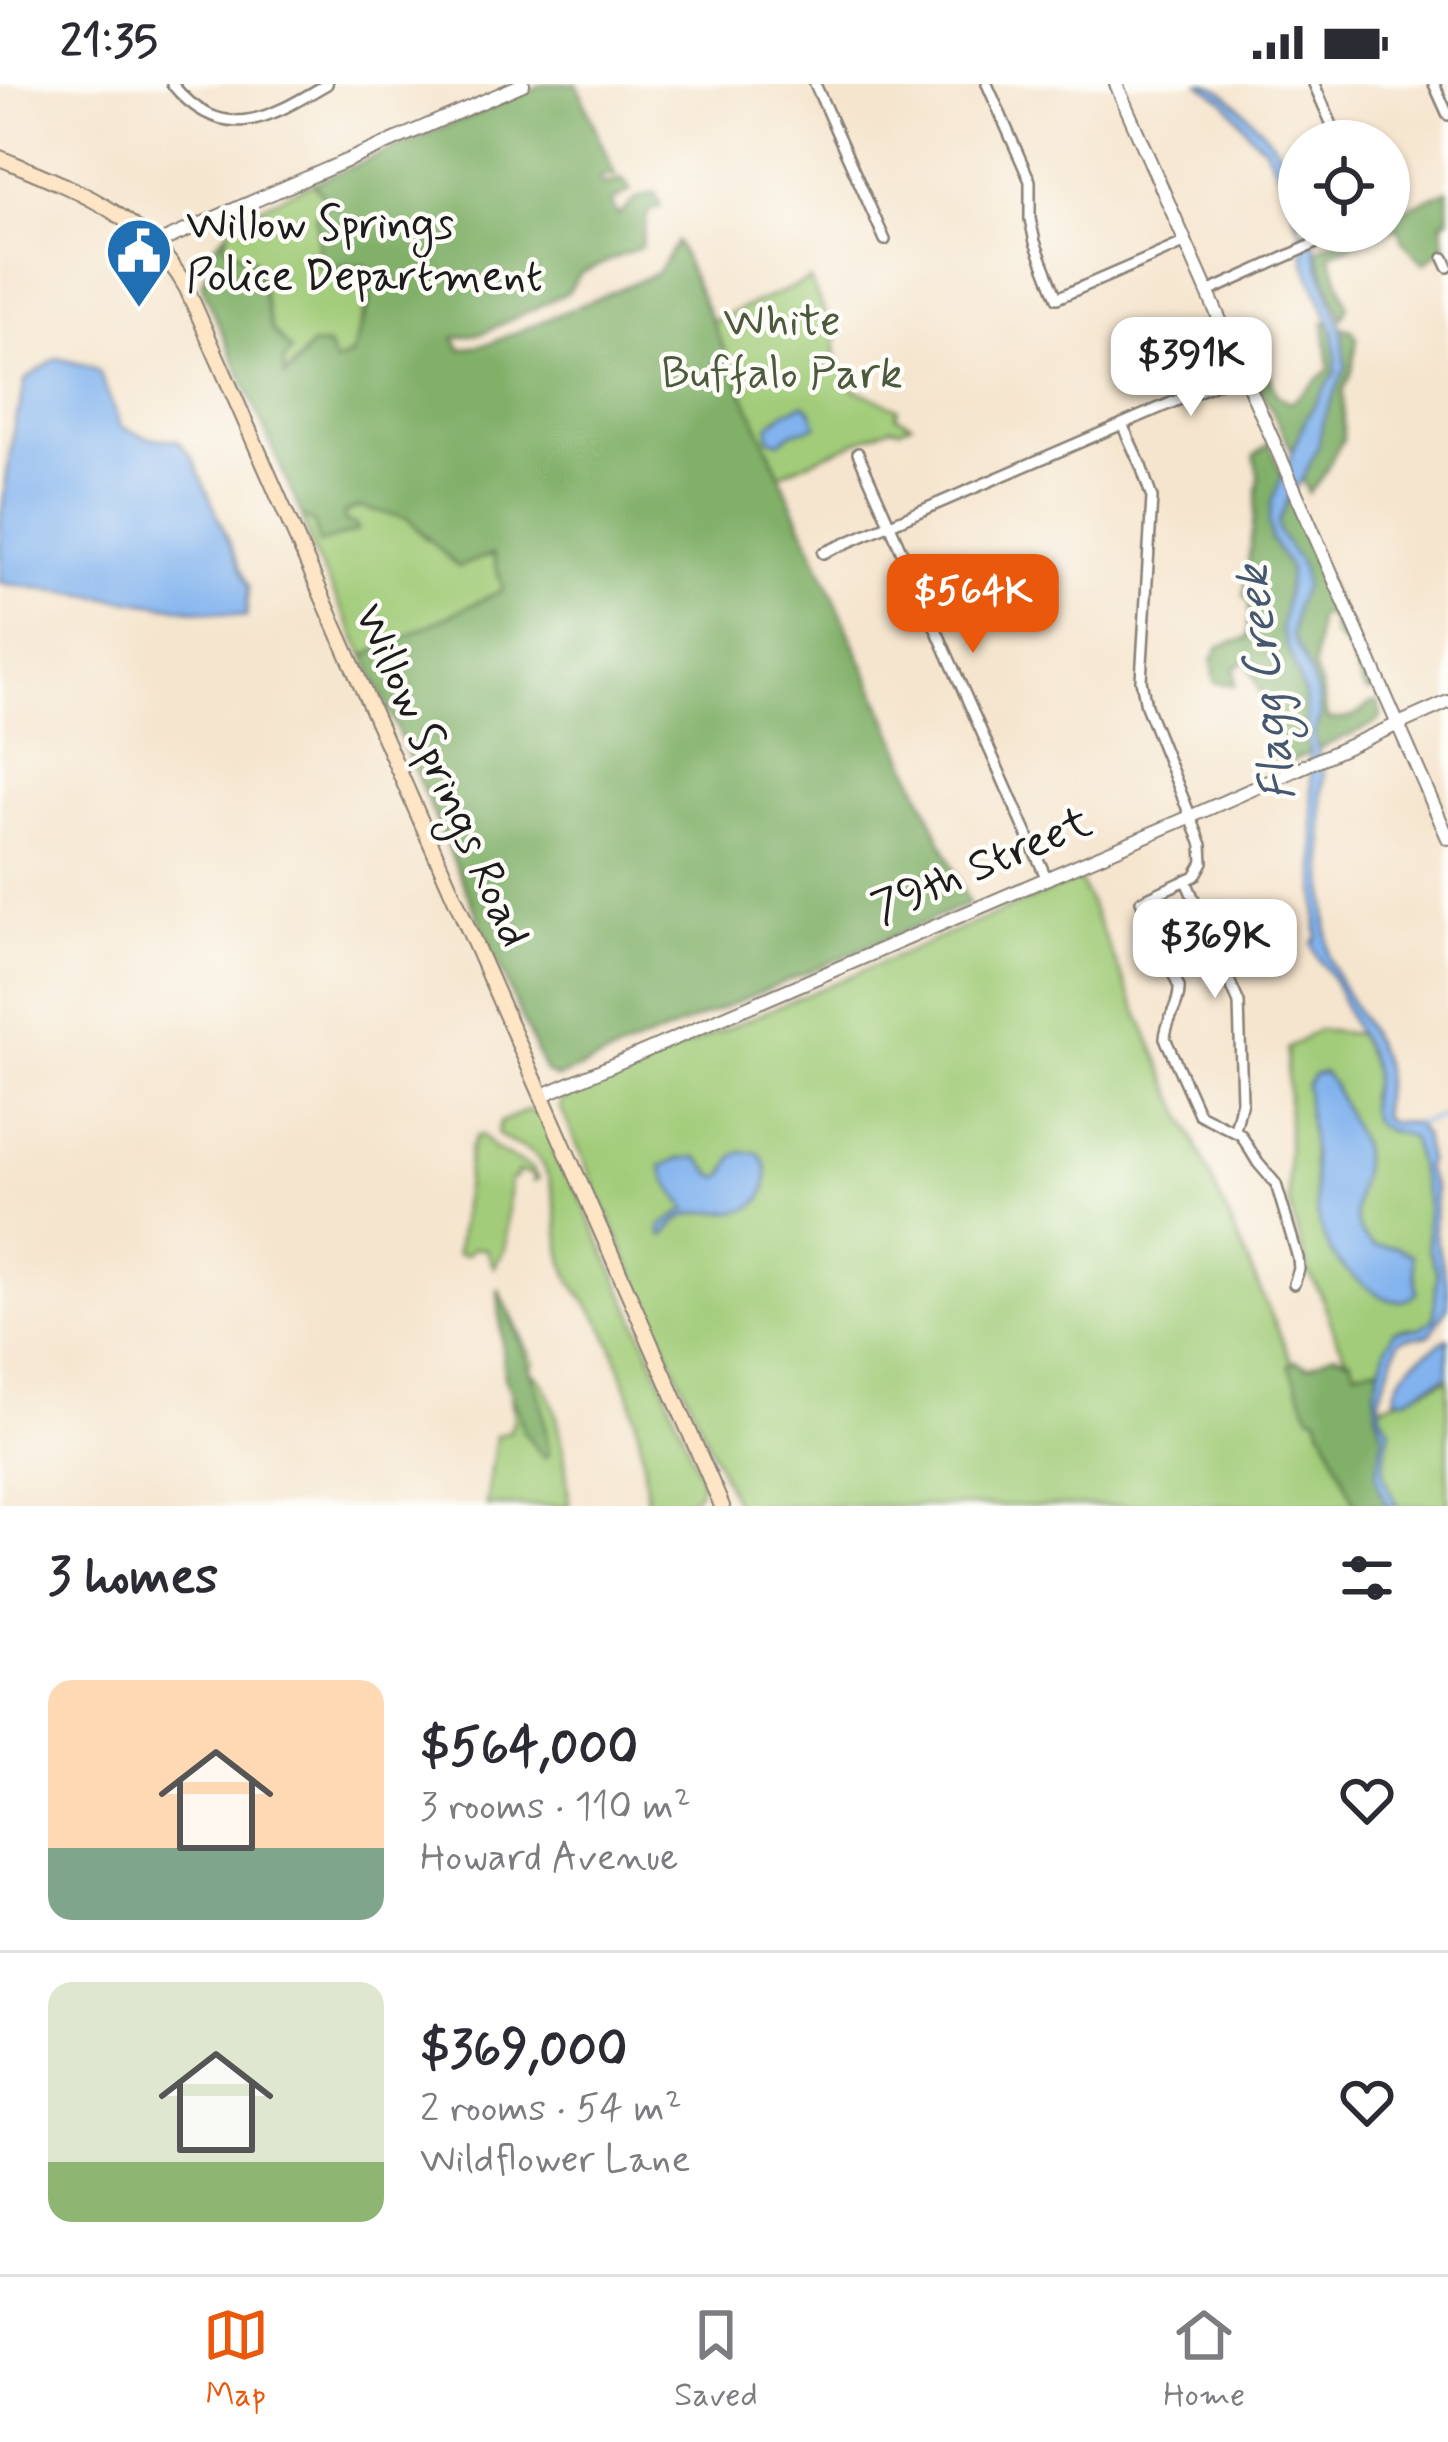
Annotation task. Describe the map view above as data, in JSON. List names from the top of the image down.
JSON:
{
  "streets": {
    "main road": ["Willow Springs Road"],
    "street": ["79th Street"]
  },
  "crossings": [
    ["Willow Springs Road", "79th Street"]
  ],
  "water": ["Flagg Creek"],
  "parks": ["White Buffalo Park"],
  "places": {
    "public building": ["Willow Springs Police Department"]
  },
  "page": {
    "status": "21:35",
    "price": ["$391K", "$564K", "$369K"],
    "heading": "3 homes",
    "list": [
      {
        "name": "$564,000",
        "note": "3 rooms · 110 m² · Howard Avenue"
      },
      {
        "name": "$369,000",
        "note": "2 rooms · 54 m² · Wildflower Lane"
      }
    ],
    "tabs": ["Map", "Saved", "Home"]
  }
}
